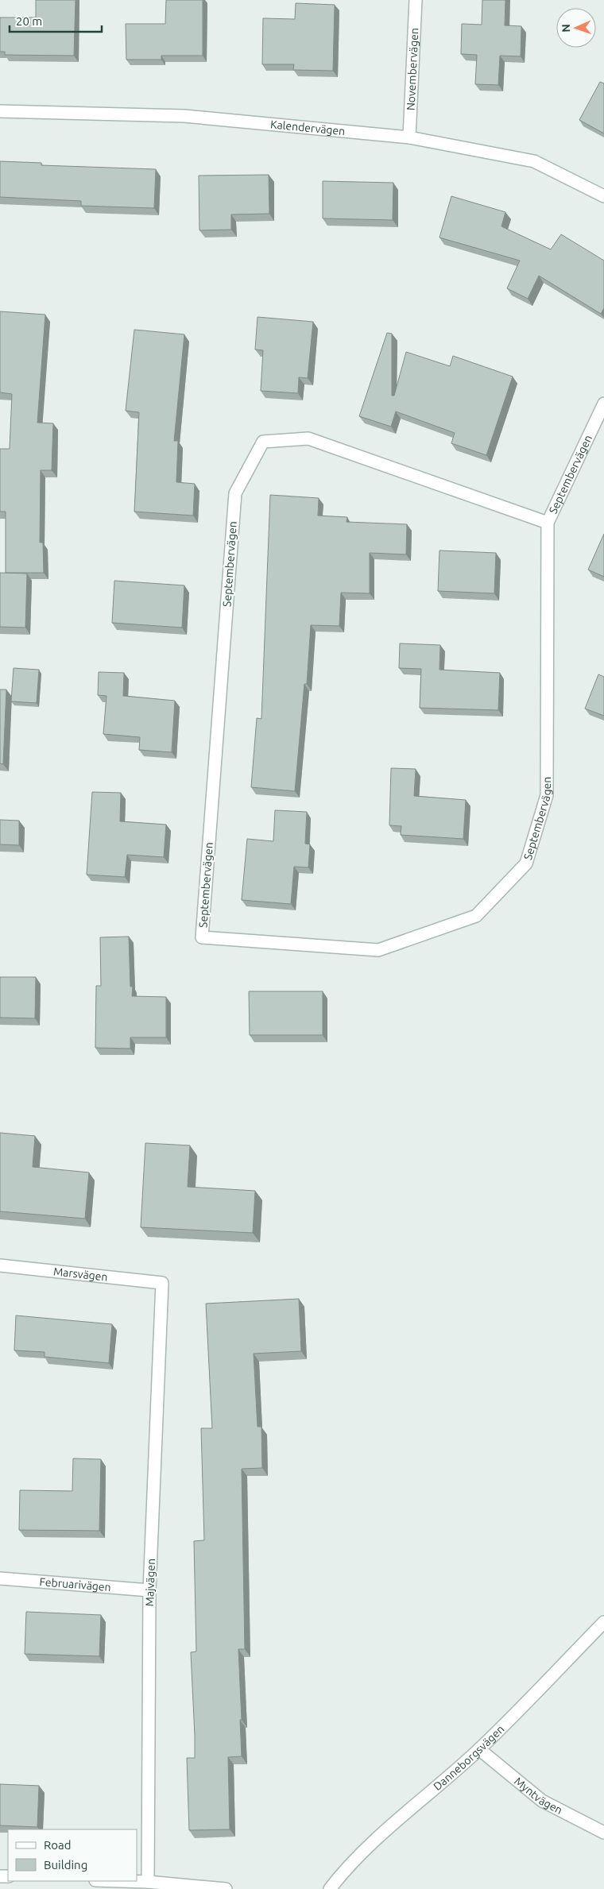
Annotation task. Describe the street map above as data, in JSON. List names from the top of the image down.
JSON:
{
  "streets": {
    "street": [
      "Novembervägen",
      "Kalendervägen",
      "Septembervägen",
      "Marsvägen",
      "Majvägen",
      "Februarivägen",
      "Danneborgsvägen",
      "Myntvägen"
    ]
  },
  "crossings": [
    ["Novembervägen", "Kalendervägen"],
    ["Marsvägen", "Majvägen"],
    ["Majvägen", "Februarivägen"],
    ["Danneborgsvägen", "Myntvägen"]
  ],
  "legend": ["Road", "Building"],
  "scale_bar": "20 m",
  "north": "left"
}
